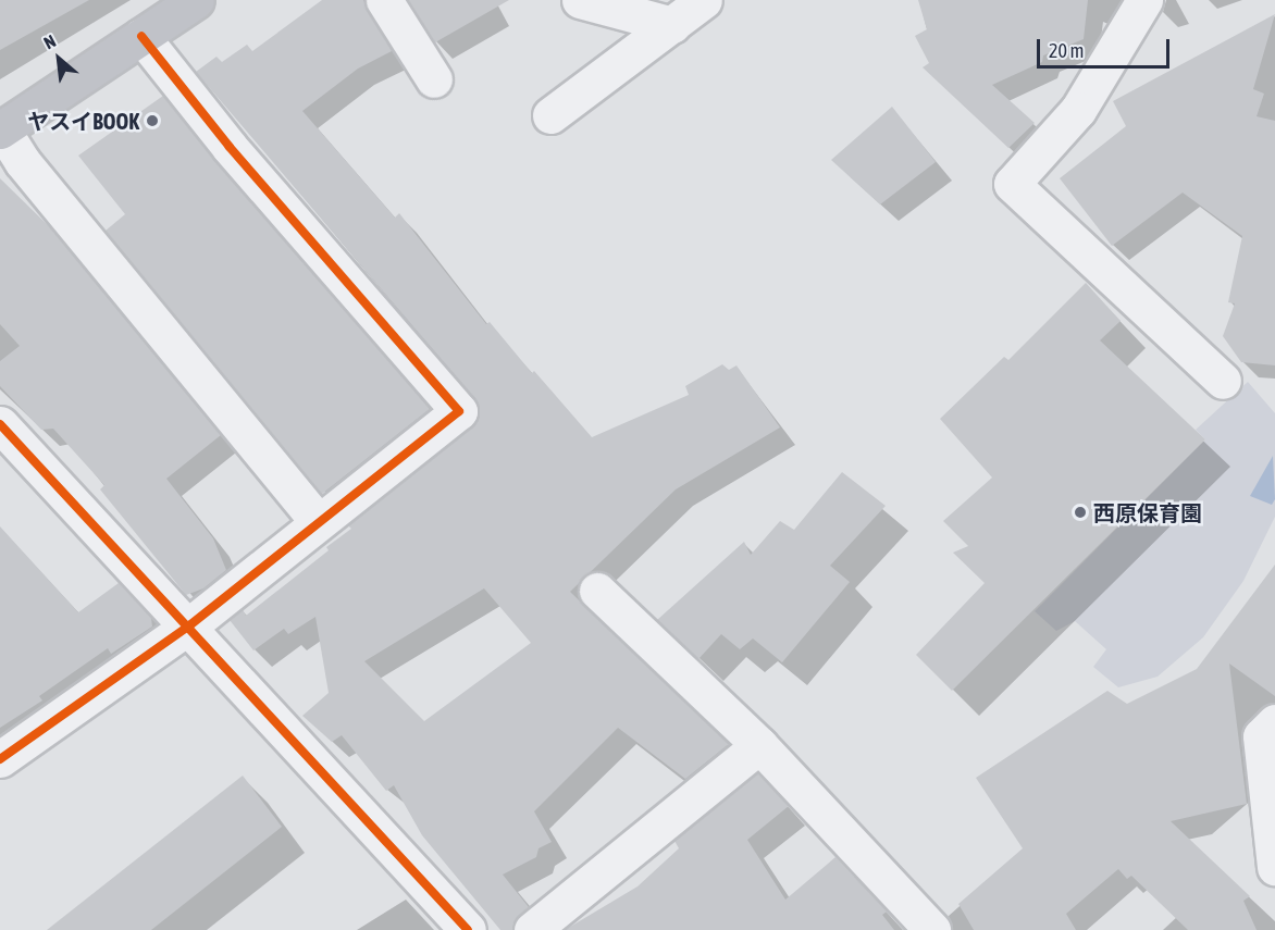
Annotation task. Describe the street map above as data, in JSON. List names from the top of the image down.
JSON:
{
  "places": ["ヤスイBOOK", "西原保育園"],
  "scale_bar": "20 m",
  "north": "top left"
}
